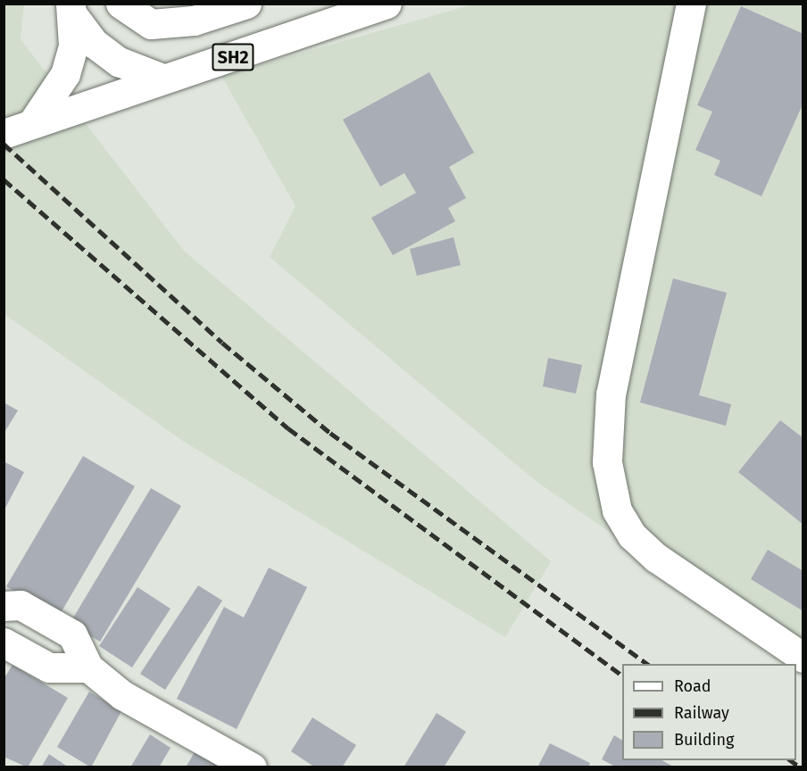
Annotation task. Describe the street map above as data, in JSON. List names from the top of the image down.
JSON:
{
  "streets": {
    "street": ["SH2"]
  },
  "legend": ["Road", "Railway", "Building"]
}
